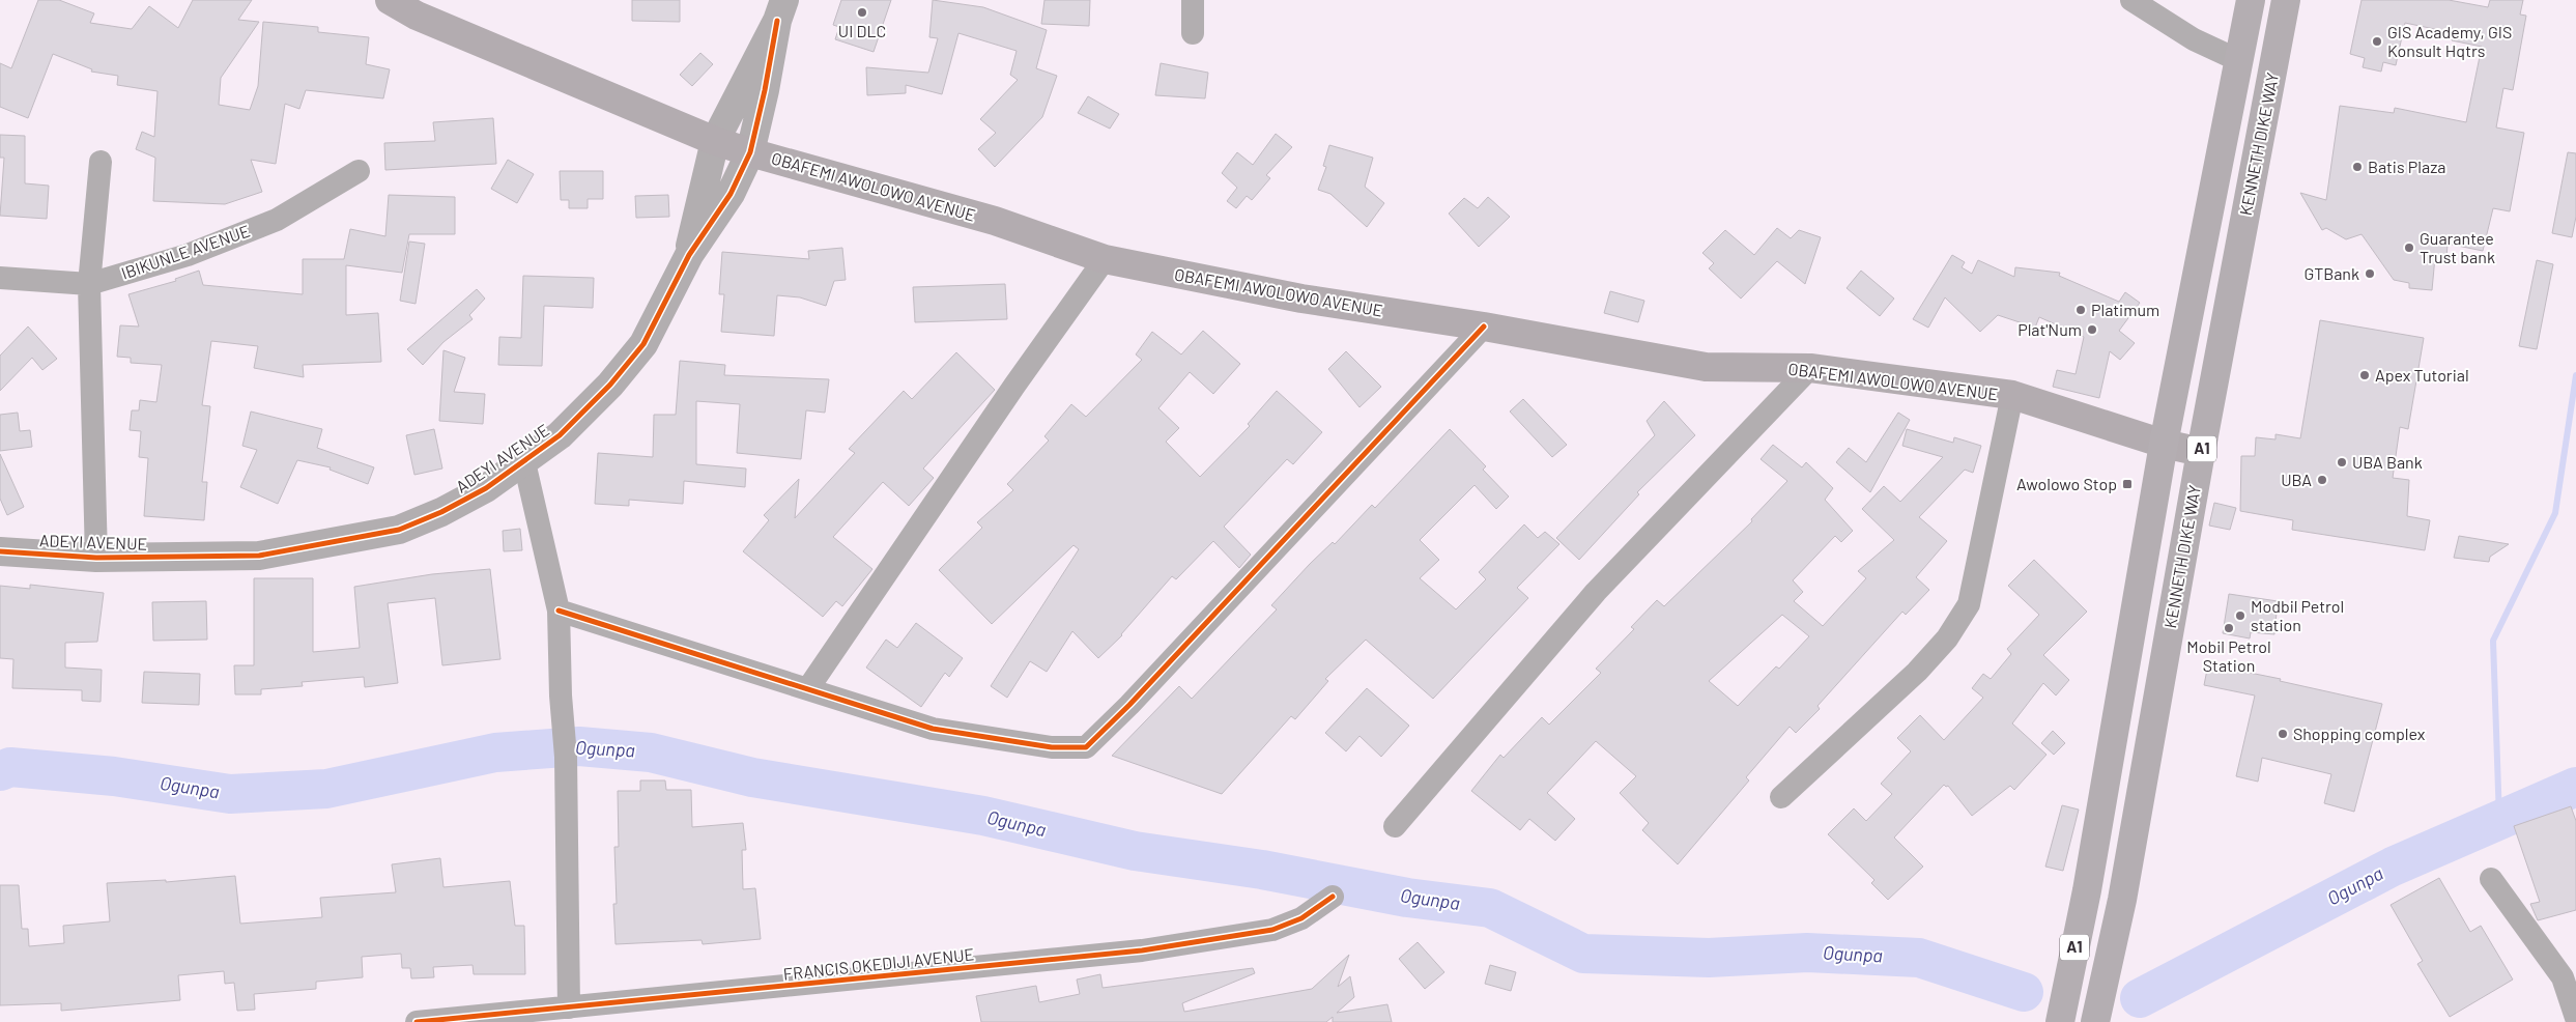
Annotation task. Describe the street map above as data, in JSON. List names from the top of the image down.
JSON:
{
  "streets": {
    "highway": ["KENNETH DIKE WAY", "A1"],
    "main road": ["OBAFEMI AWOLOWO AVENUE"],
    "street": ["IBIKUNLE AVENUE", "ADEYI AVENUE", "FRANCIS OKEDIJI AVENUE"]
  },
  "crossings": [
    ["KENNETH DIKE WAY", "OBAFEMI AWOLOWO AVENUE"],
    ["OBAFEMI AWOLOWO AVENUE", "A1"],
    ["OBAFEMI AWOLOWO AVENUE", "ADEYI AVENUE"]
  ],
  "water": ["Ogunpa"],
  "places": {
    "other": [
      "UI DLC",
      "GIS Academy, GIS Konsult Hqtrs",
      "Batis Plaza",
      "Guarantee Trust bank",
      "GTBank",
      "Platimum",
      "Plat'Num",
      "Apex Tutorial",
      "UBA Bank",
      "UBA",
      "Modbil Petrol station",
      "Mobil Petrol Station",
      "Shopping complex"
    ],
    "transit": ["Awolowo Stop"]
  }
}
